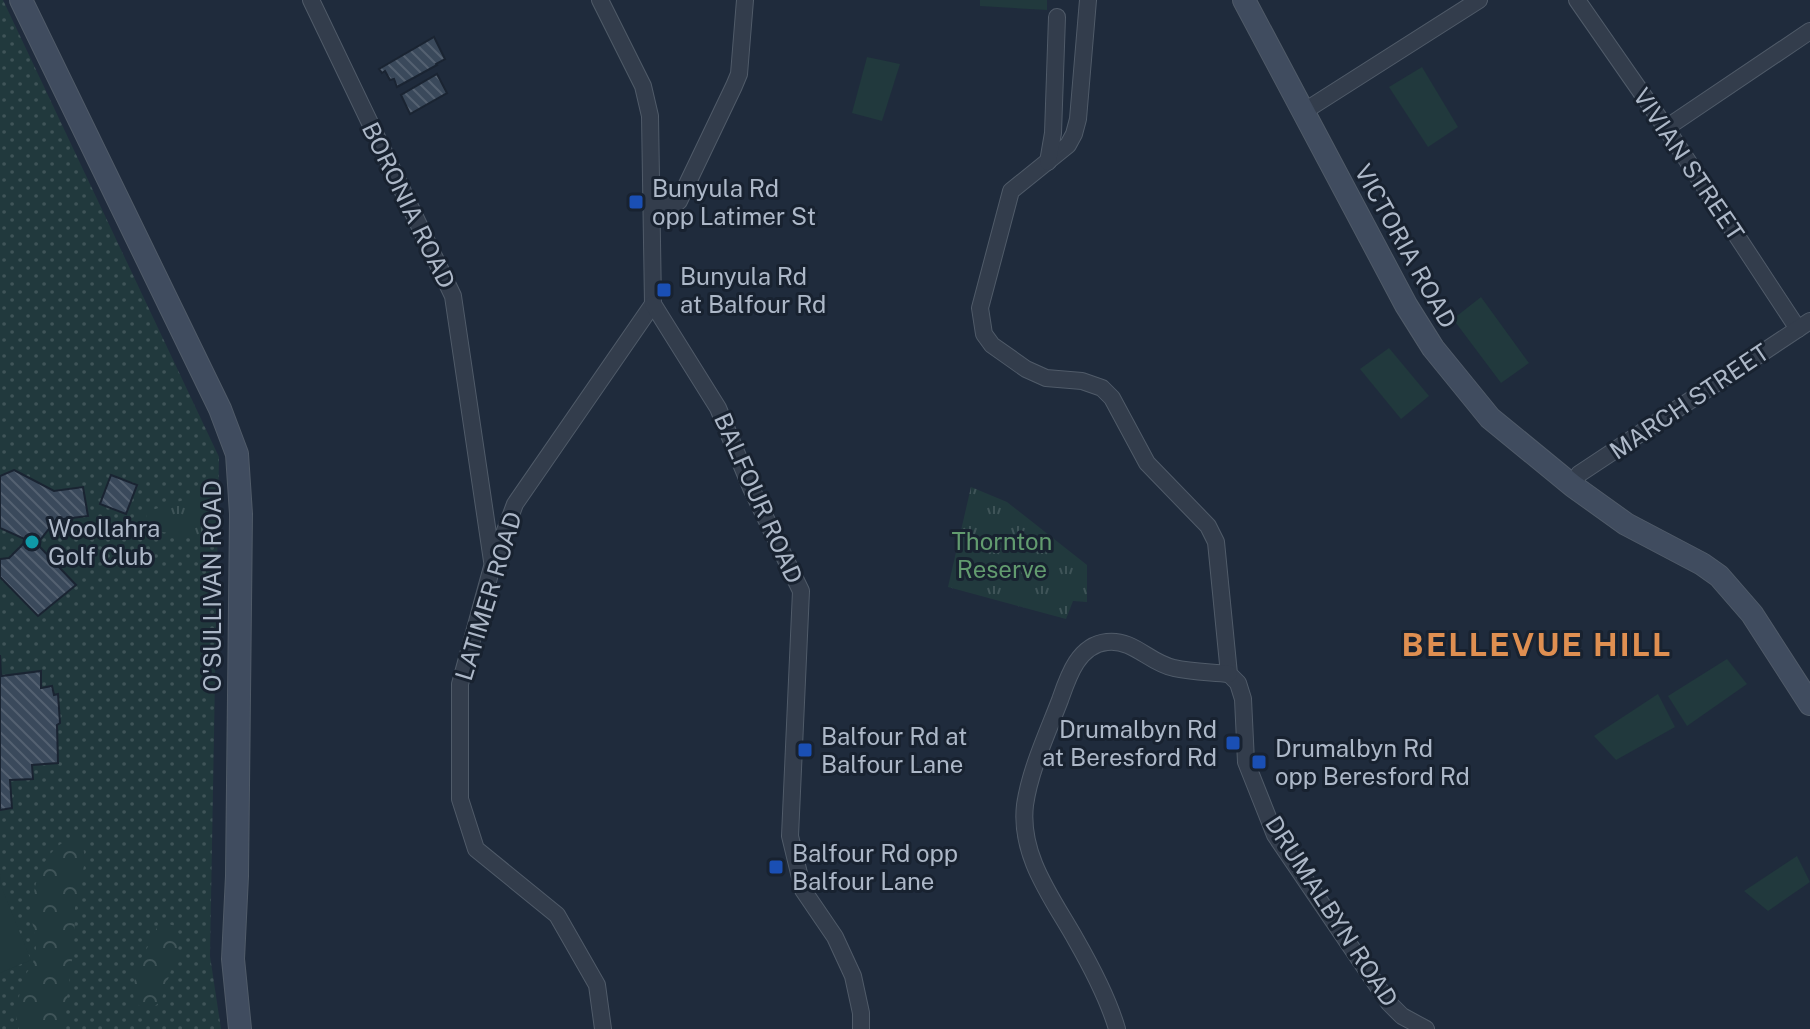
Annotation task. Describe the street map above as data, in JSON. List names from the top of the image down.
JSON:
{
  "streets": {
    "main road": ["VICTORIA ROAD", "O'SULLIVAN ROAD"],
    "street": [
      "VIVIAN STREET",
      "BORONIA ROAD",
      "MARCH STREET",
      "BALFOUR ROAD",
      "LATIMER ROAD",
      "DRUMALBYN ROAD"
    ]
  },
  "crossings": [
    ["VIVIAN STREET", "MARCH STREET"],
    ["BORONIA ROAD", "LATIMER ROAD"],
    ["VICTORIA ROAD", "MARCH STREET"],
    ["BALFOUR ROAD", "LATIMER ROAD"]
  ],
  "districts": ["BELLEVUE HILL"],
  "parks": ["Thornton Reserve"],
  "places": {
    "transit": [
      "Bunyula Rd opp Latimer St",
      "Bunyula Rd at Balfour Rd",
      "Drumalbyn Rd at Beresford Rd",
      "Balfour Rd at Balfour Lane",
      "Drumalbyn Rd opp Beresford Rd",
      "Balfour Rd opp Balfour Lane"
    ],
    "other": ["Woollahra Golf Club"]
  }
}
